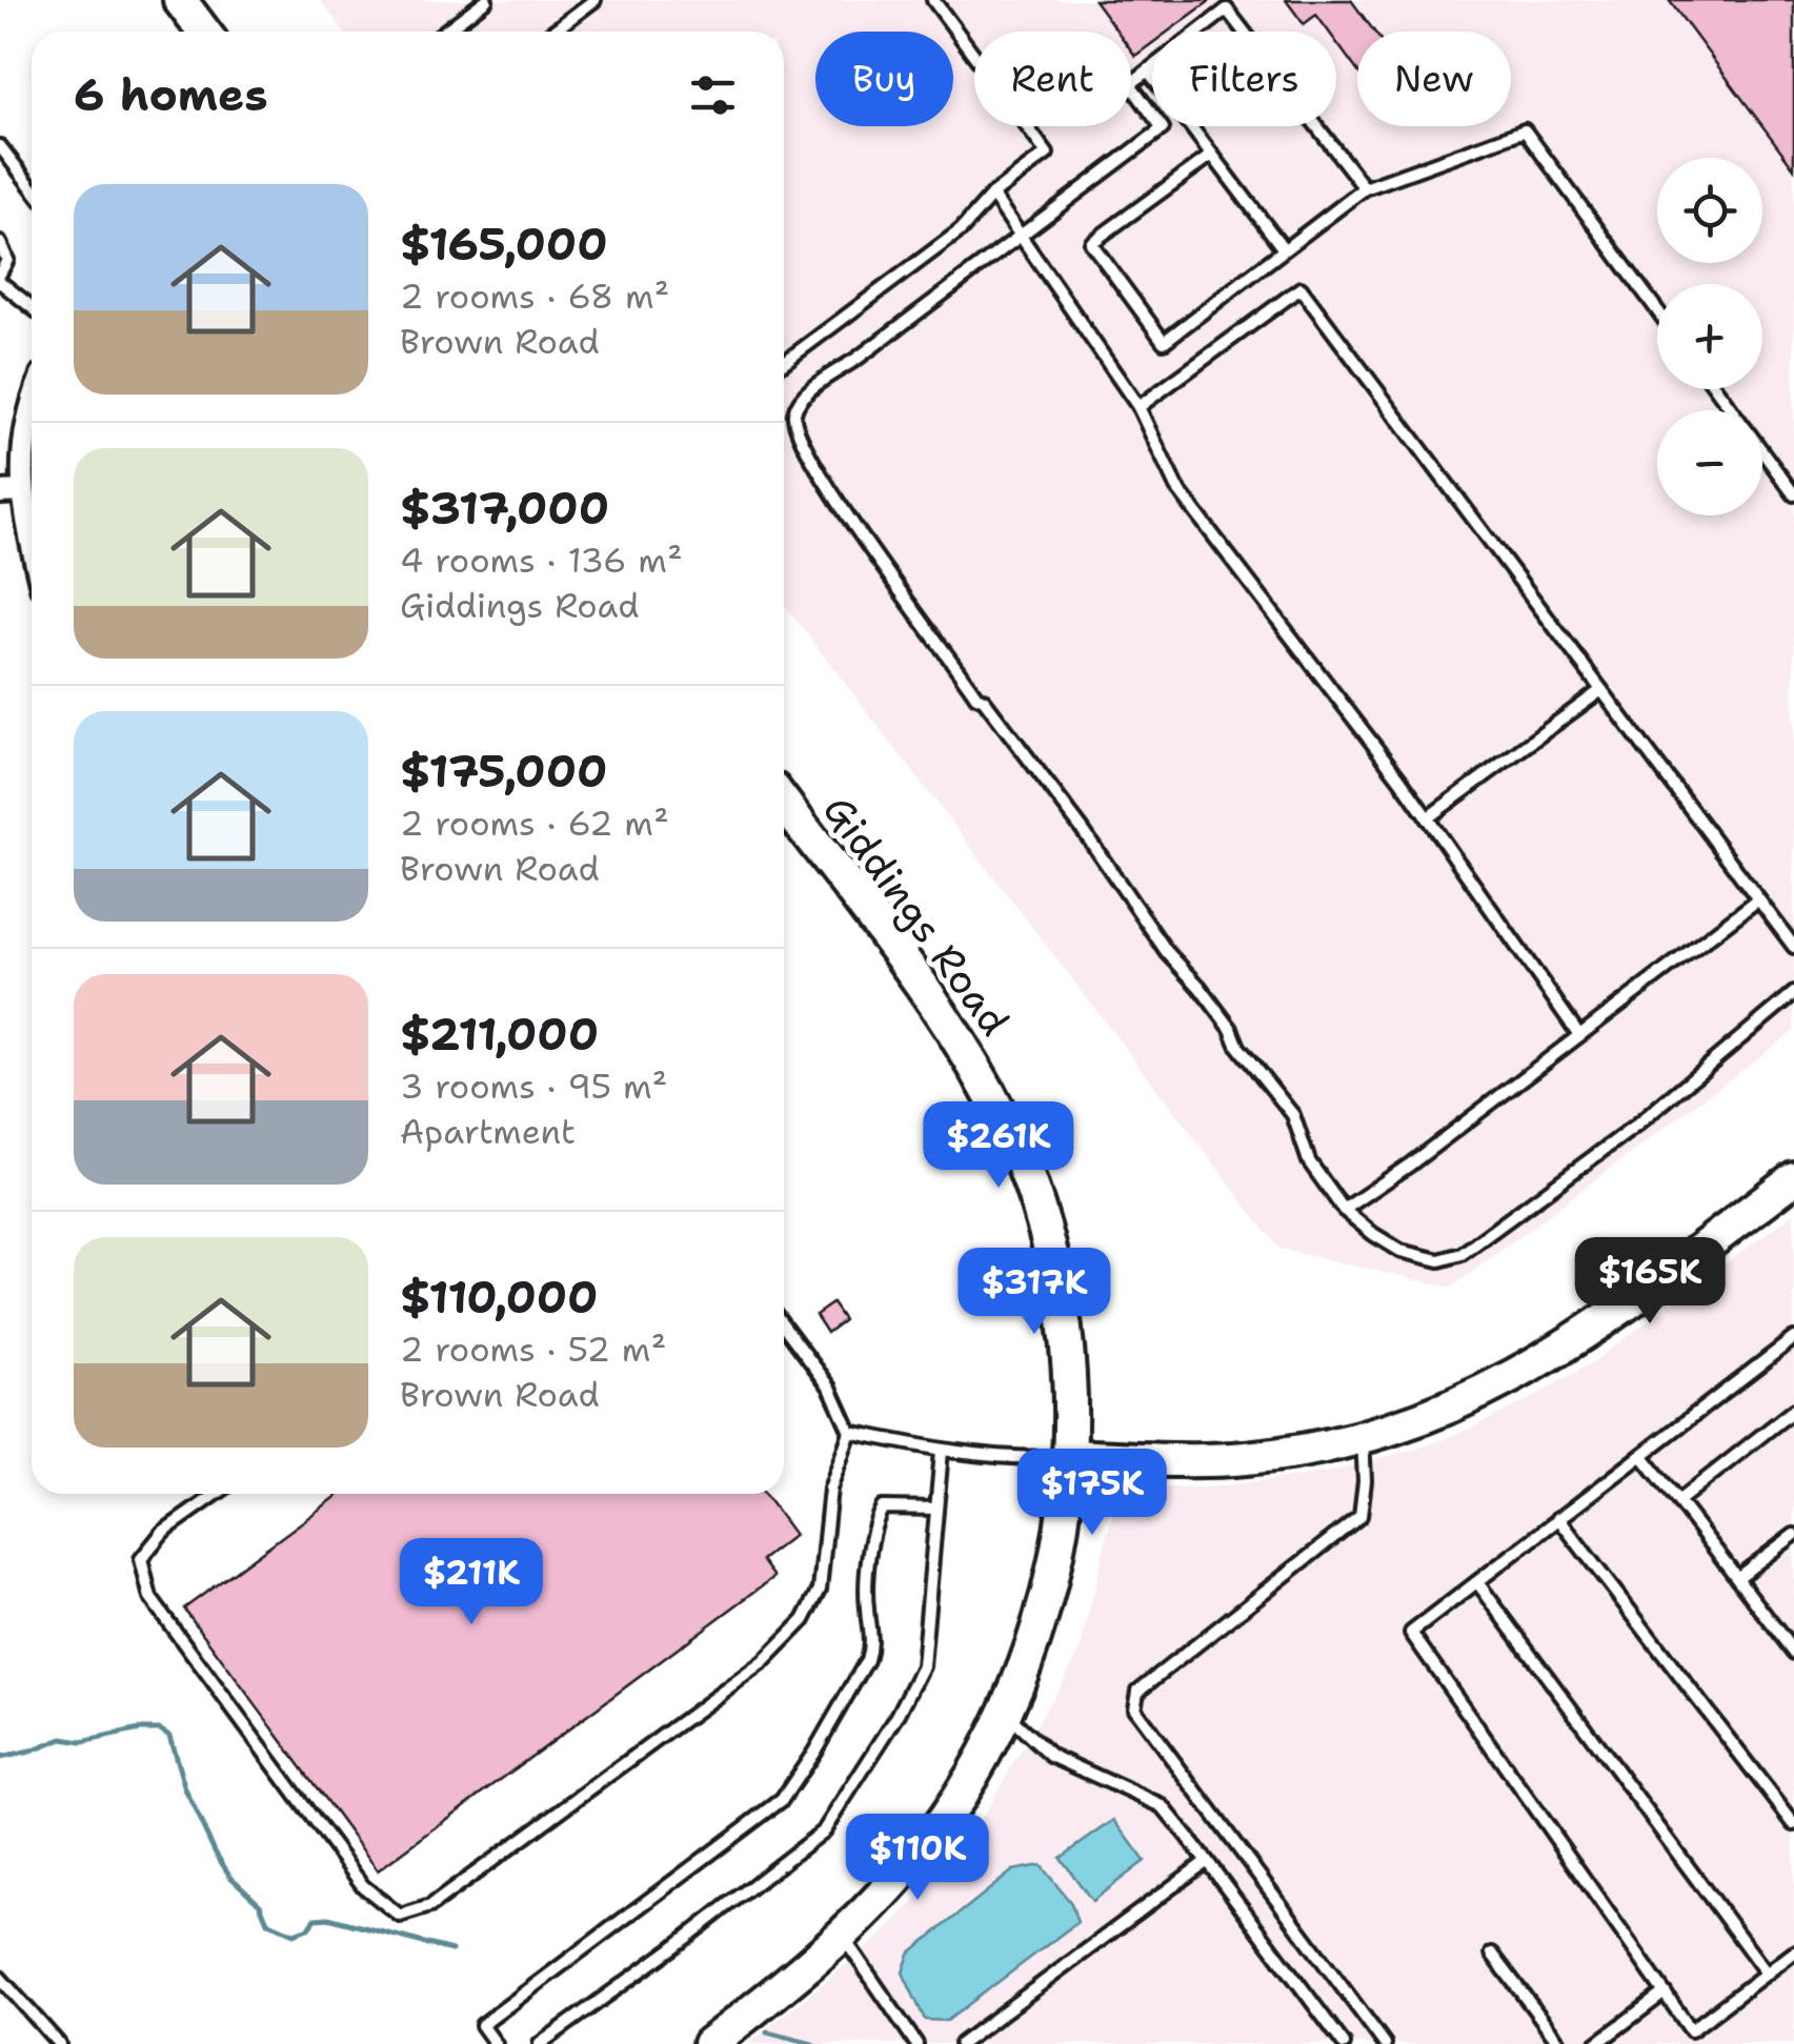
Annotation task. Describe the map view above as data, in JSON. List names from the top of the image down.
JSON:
{
  "streets": {
    "main road": ["Giddings Road"]
  },
  "page": {
    "chip": [
      "Buy",
      "Rent",
      "Filters",
      "New"
    ],
    "heading": "6 homes",
    "map_buttons": ["+", "−"],
    "list": [
      {
        "name": "$165,000",
        "note": "2 rooms · 68 m² · Brown Road"
      },
      {
        "name": "$317,000",
        "note": "4 rooms · 136 m² · Giddings Road"
      },
      {
        "name": "$175,000",
        "note": "2 rooms · 62 m² · Brown Road"
      },
      {
        "name": "$211,000",
        "note": "3 rooms · 95 m² · Apartment"
      },
      {
        "name": "$110,000",
        "note": "2 rooms · 52 m² · Brown Road"
      }
    ],
    "price": [
      "$261K",
      "$165K",
      "$317K",
      "$175K",
      "$211K",
      "$110K"
    ]
  }
}
